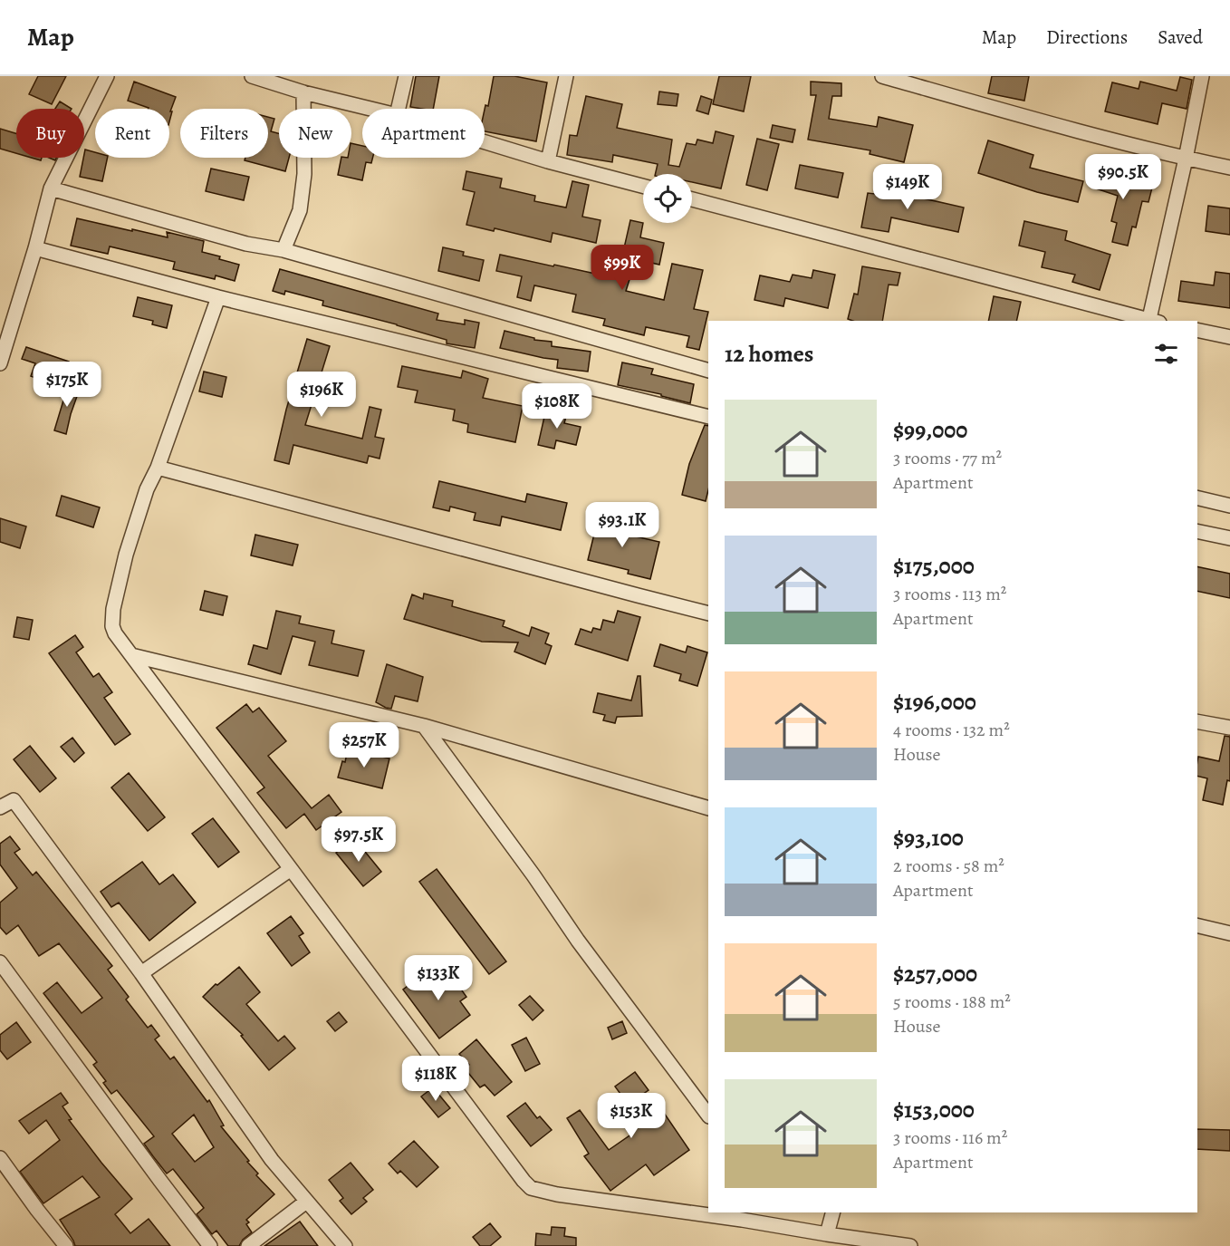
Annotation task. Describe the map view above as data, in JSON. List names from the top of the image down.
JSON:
{
  "page": {
    "header": "Map",
    "nav": ["Map", "Directions", "Saved"],
    "chip": [
      "Buy",
      "Rent",
      "Filters",
      "New",
      "Apartment"
    ],
    "price": [
      "$90.5K",
      "$149K",
      "$99K",
      "$175K",
      "$196K",
      "$108K",
      "$93.1K",
      "$257K",
      "$97.5K",
      "$133K",
      "$118K",
      "$153K"
    ],
    "heading": "12 homes",
    "list": [
      {
        "name": "$99,000",
        "note": "3 rooms · 77 m² · Apartment"
      },
      {
        "name": "$175,000",
        "note": "3 rooms · 113 m² · Apartment"
      },
      {
        "name": "$196,000",
        "note": "4 rooms · 132 m² · House"
      },
      {
        "name": "$93,100",
        "note": "2 rooms · 58 m² · Apartment"
      },
      {
        "name": "$257,000",
        "note": "5 rooms · 188 m² · House"
      },
      {
        "name": "$153,000",
        "note": "3 rooms · 116 m² · Apartment"
      }
    ]
  }
}
